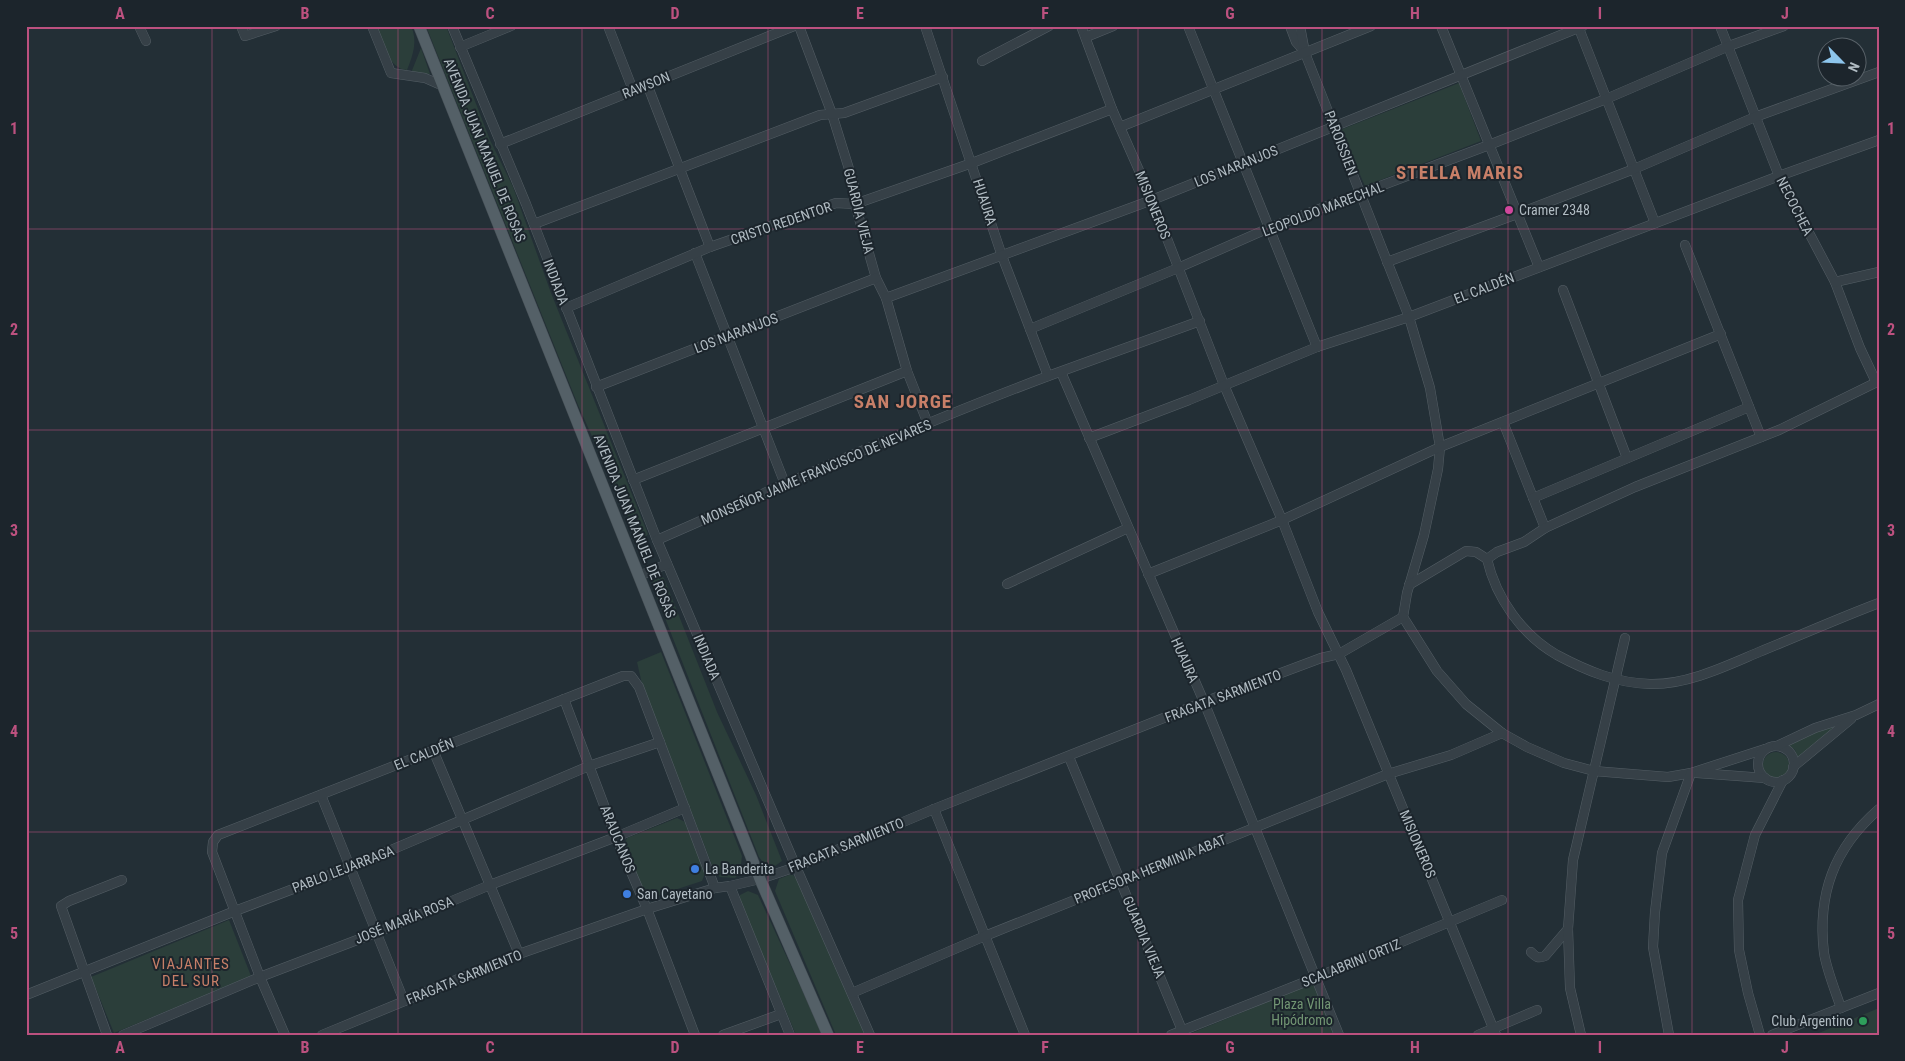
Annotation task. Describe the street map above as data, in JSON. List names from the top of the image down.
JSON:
{
  "streets": {
    "main road": ["AVENIDA JUAN MANUEL DE ROSAS"],
    "street": [
      "RAWSON",
      "PAROISSIEN",
      "LOS NARANJOS",
      "HUAURA",
      "MISIONEROS",
      "NECOCHEA",
      "LEOPOLDO MARECHAL",
      "GUARDIA VIEJA",
      "CRISTO REDENTOR",
      "INDIADA",
      "EL CALDÉN",
      "MONSEÑOR JAIME FRANCISCO DE NEVARES",
      "FRAGATA SARMIENTO",
      "ARAUCANOS",
      "PABLO LEJARRAGA",
      "PROFESORA HERMINIA ABAT",
      "JOSÉ MARÍA ROSA",
      "SCALABRINI ORTIZ"
    ]
  },
  "crossings": [
    ["RAWSON", "INDIADA"],
    ["PAROISSIEN", "LOS NARANJOS"],
    ["PAROISSIEN", "LEOPOLDO MARECHAL"],
    ["PAROISSIEN", "EL CALDÉN"],
    ["PAROISSIEN", "FRAGATA SARMIENTO"],
    ["AVENIDA JUAN MANUEL DE ROSAS", "FRAGATA SARMIENTO"],
    ["LOS NARANJOS", "HUAURA"],
    ["LOS NARANJOS", "MISIONEROS"],
    ["LOS NARANJOS", "GUARDIA VIEJA"],
    ["LOS NARANJOS", "INDIADA"],
    ["HUAURA", "LEOPOLDO MARECHAL"],
    ["HUAURA", "CRISTO REDENTOR"],
    ["HUAURA", "EL CALDÉN"],
    ["HUAURA", "MONSEÑOR JAIME FRANCISCO DE NEVARES"],
    ["HUAURA", "FRAGATA SARMIENTO"],
    ["HUAURA", "PROFESORA HERMINIA ABAT"],
    ["HUAURA", "SCALABRINI ORTIZ"],
    ["MISIONEROS", "LEOPOLDO MARECHAL"],
    ["MISIONEROS", "CRISTO REDENTOR"],
    ["MISIONEROS", "EL CALDÉN"],
    ["MISIONEROS", "MONSEÑOR JAIME FRANCISCO DE NEVARES"],
    ["MISIONEROS", "FRAGATA SARMIENTO"],
    ["MISIONEROS", "PROFESORA HERMINIA ABAT"],
    ["MISIONEROS", "SCALABRINI ORTIZ"],
    ["NECOCHEA", "LEOPOLDO MARECHAL"],
    ["NECOCHEA", "EL CALDÉN"],
    ["GUARDIA VIEJA", "CRISTO REDENTOR"],
    ["GUARDIA VIEJA", "MONSEÑOR JAIME FRANCISCO DE NEVARES"],
    ["GUARDIA VIEJA", "FRAGATA SARMIENTO"],
    ["GUARDIA VIEJA", "PROFESORA HERMINIA ABAT"],
    ["GUARDIA VIEJA", "SCALABRINI ORTIZ"],
    ["CRISTO REDENTOR", "INDIADA"],
    ["INDIADA", "MONSEÑOR JAIME FRANCISCO DE NEVARES"],
    ["INDIADA", "FRAGATA SARMIENTO"],
    ["INDIADA", "PROFESORA HERMINIA ABAT"],
    ["EL CALDÉN", "ARAUCANOS"],
    ["EL CALDÉN", "PABLO LEJARRAGA"],
    ["FRAGATA SARMIENTO", "ARAUCANOS"],
    ["ARAUCANOS", "PABLO LEJARRAGA"],
    ["ARAUCANOS", "JOSÉ MARÍA ROSA"]
  ],
  "districts": ["STELLA MARIS", "SAN JORGE", "VIAJANTES DEL SUR"],
  "parks": ["Plaza Villa Hipódromo"],
  "places": [
    "Cramer 2348",
    "La Banderita",
    "San Cayetano",
    "Club Argentino"
  ],
  "north": "bottom right",
  "grid": {
    "columns": [
      "A",
      "B",
      "C",
      "D",
      "E",
      "F",
      "G",
      "H",
      "I",
      "J"
    ],
    "rows": [
      "1",
      "2",
      "3",
      "4",
      "5"
    ]
  }
}
